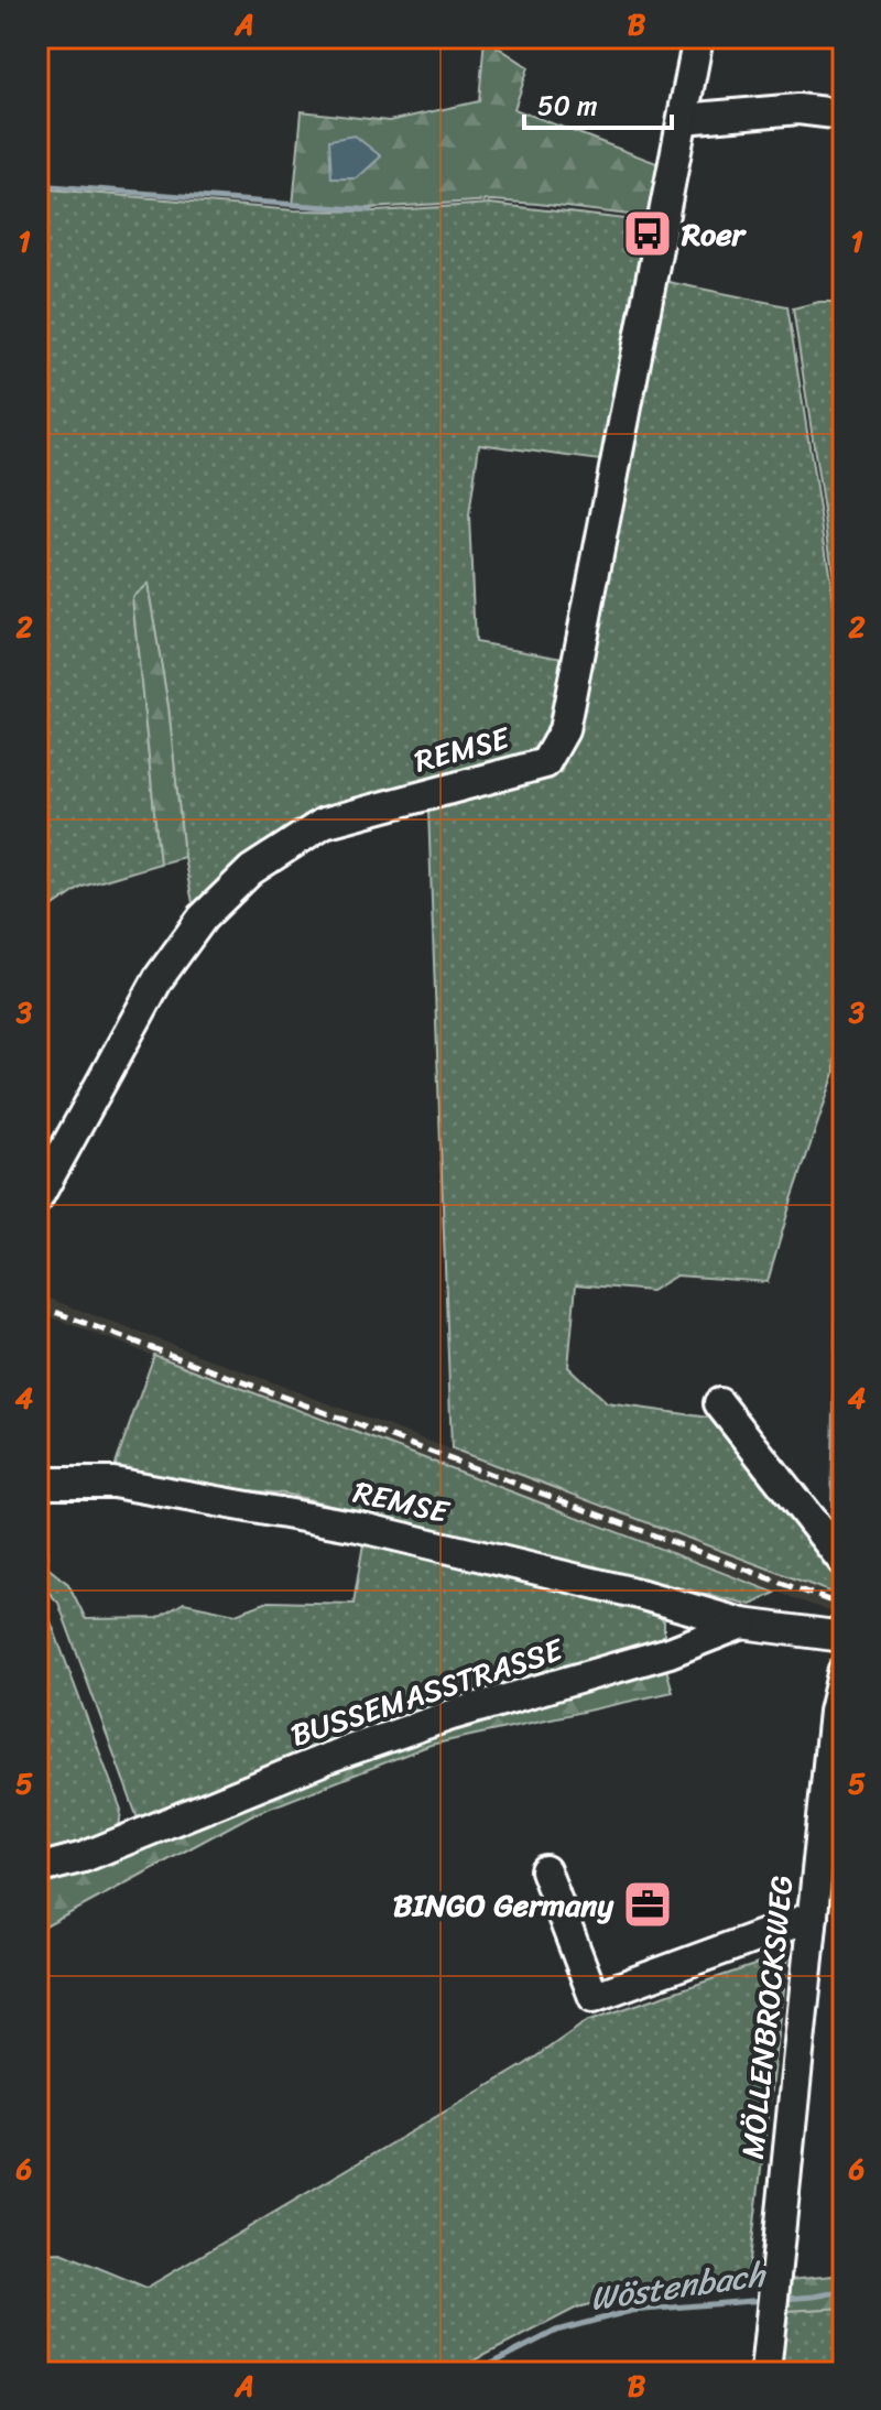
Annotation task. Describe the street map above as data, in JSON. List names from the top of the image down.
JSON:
{
  "streets": {
    "street": ["REMSE", "BUSSEMASSTRASSE", "MÖLLENBROCKSWEG"]
  },
  "crossings": [
    ["REMSE", "BUSSEMASSTRASSE"]
  ],
  "water": ["Wöstenbach"],
  "places": {
    "bus stop": ["Roer"],
    "office": ["BINGO Germany"]
  },
  "scale_bar": "50 m",
  "grid": {
    "columns": ["A", "B"],
    "rows": [
      "1",
      "2",
      "3",
      "4",
      "5",
      "6"
    ]
  }
}
